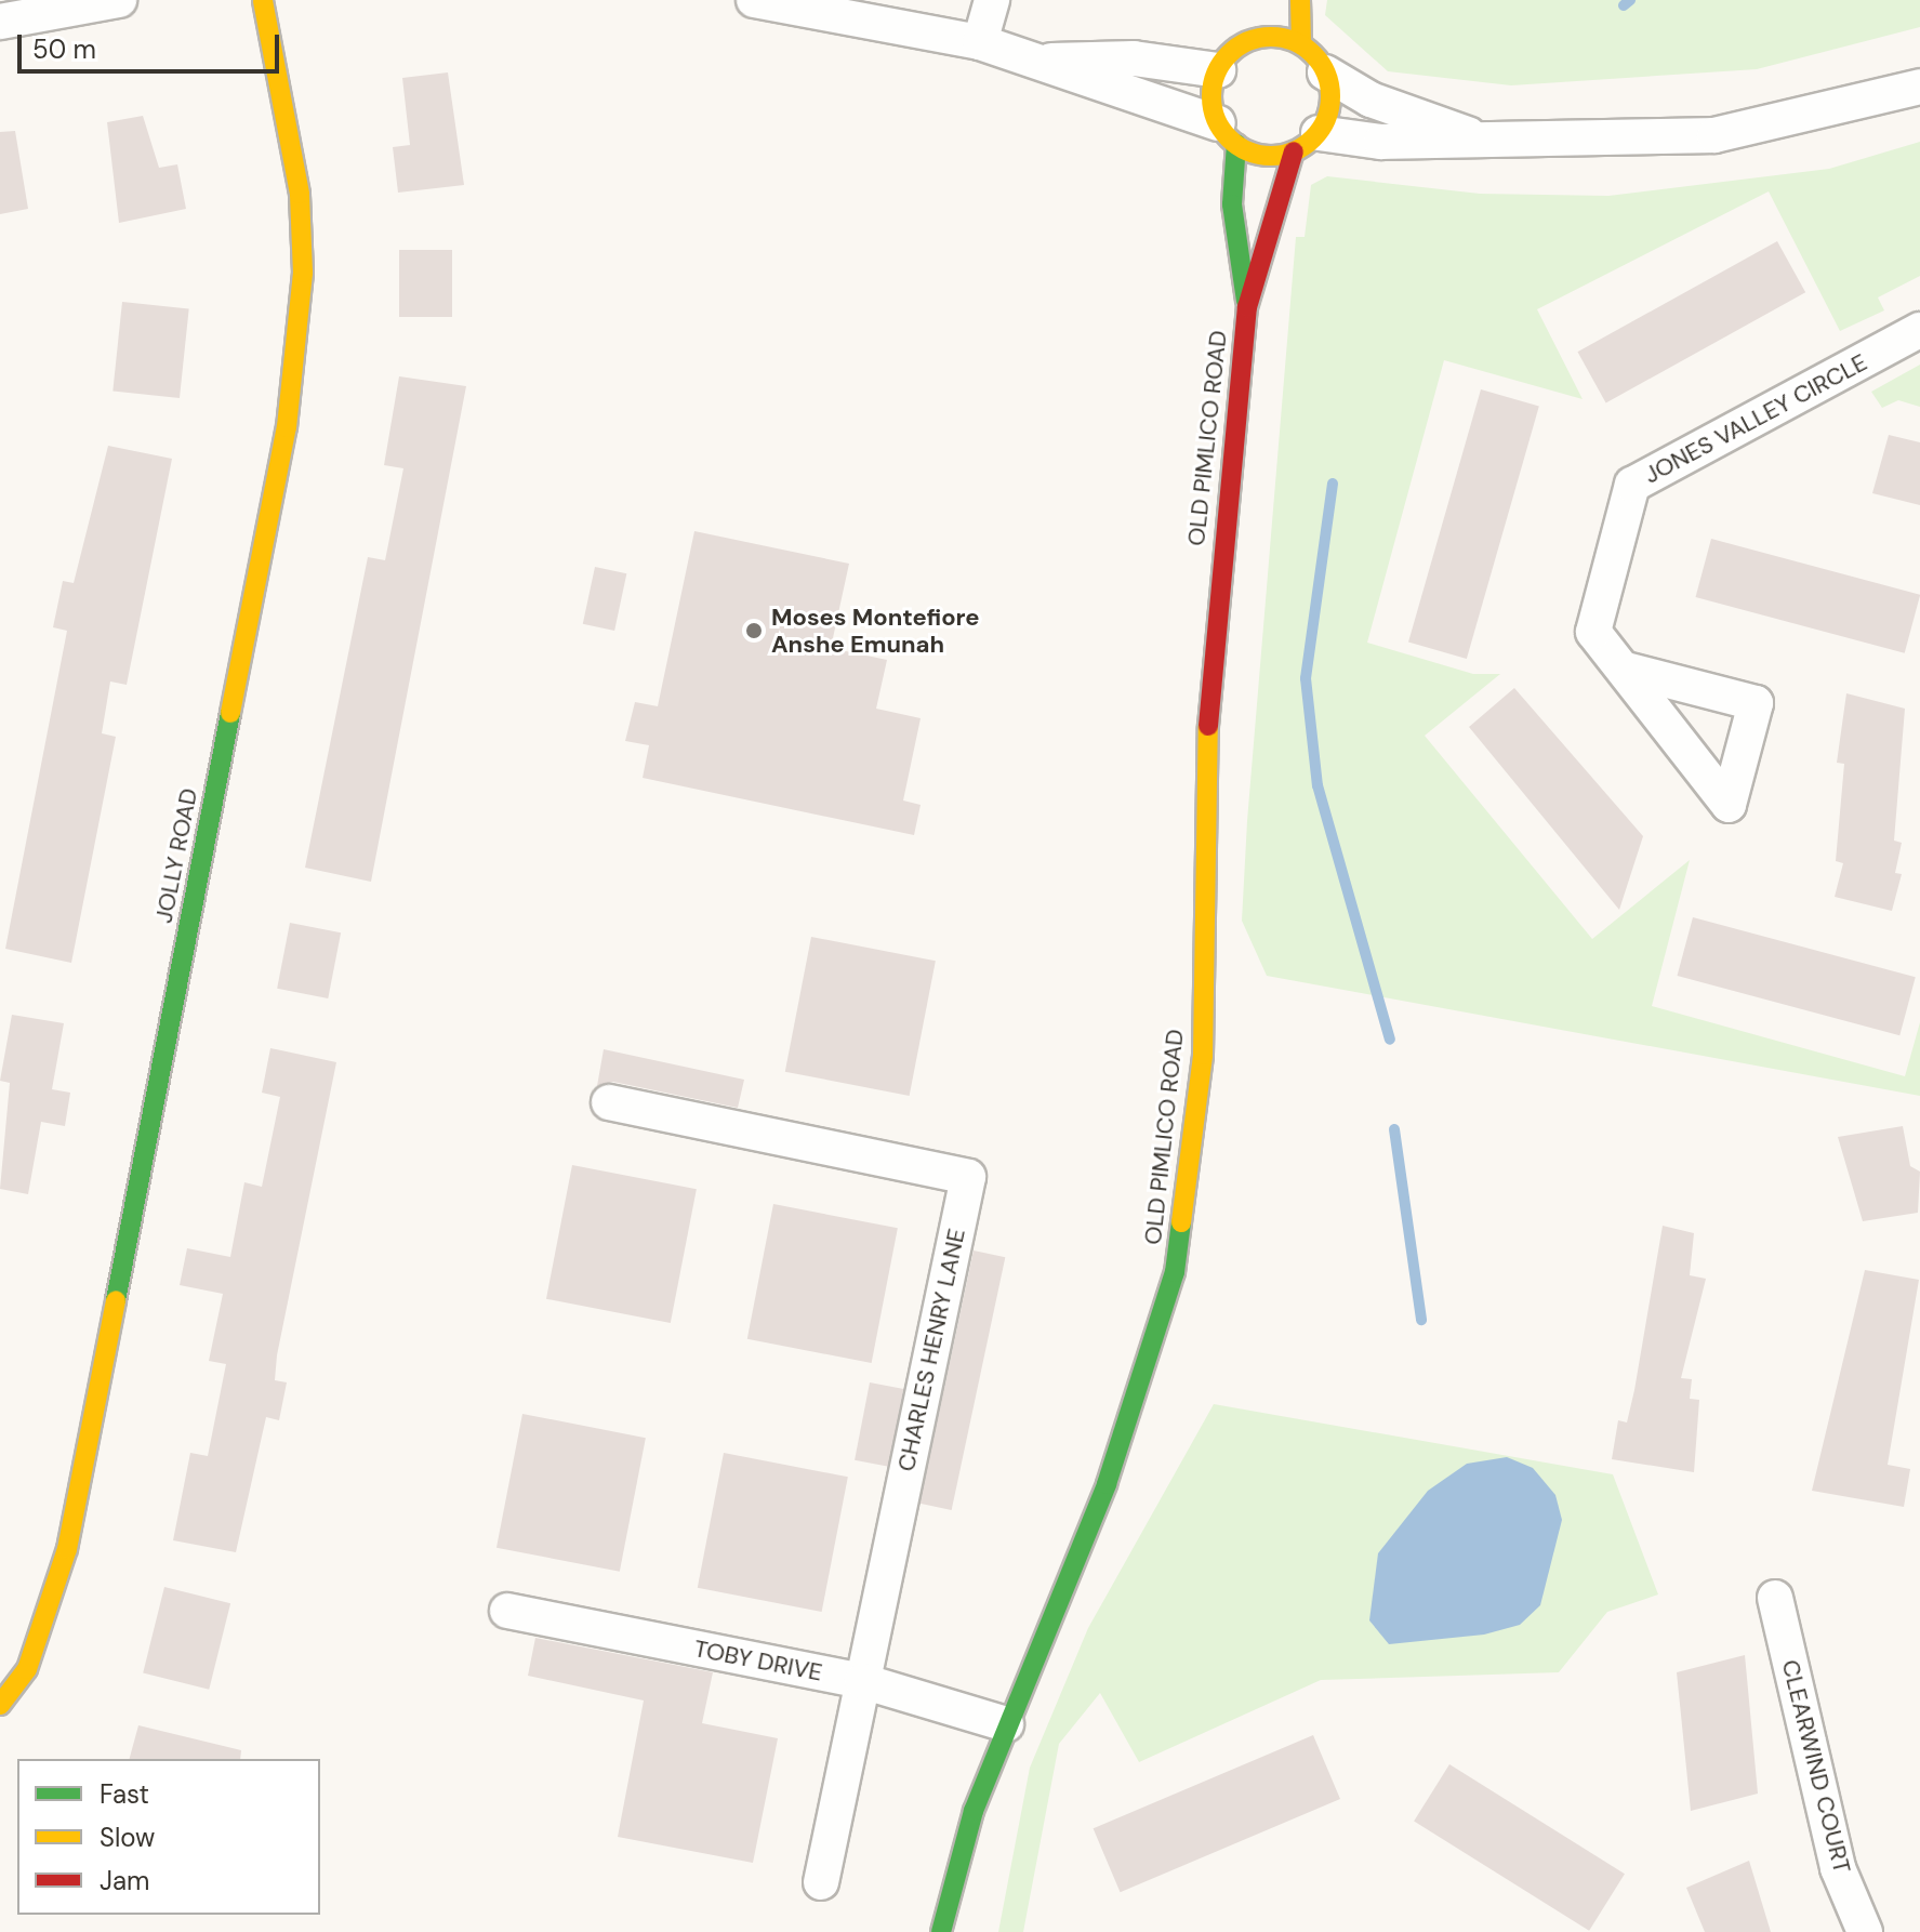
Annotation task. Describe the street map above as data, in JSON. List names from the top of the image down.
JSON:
{
  "streets": {
    "street": [
      "JONES VALLEY CIRCLE",
      "OLD PIMLICO ROAD",
      "JOLLY ROAD",
      "CHARLES HENRY LANE",
      "TOBY DRIVE",
      "CLEARWIND COURT"
    ]
  },
  "crossings": [
    ["OLD PIMLICO ROAD", "TOBY DRIVE"],
    ["CHARLES HENRY LANE", "TOBY DRIVE"]
  ],
  "places": ["Moses Montefiore Anshe Emunah"],
  "legend": ["Fast", "Slow", "Jam"],
  "scale_bar": "50 m"
}
